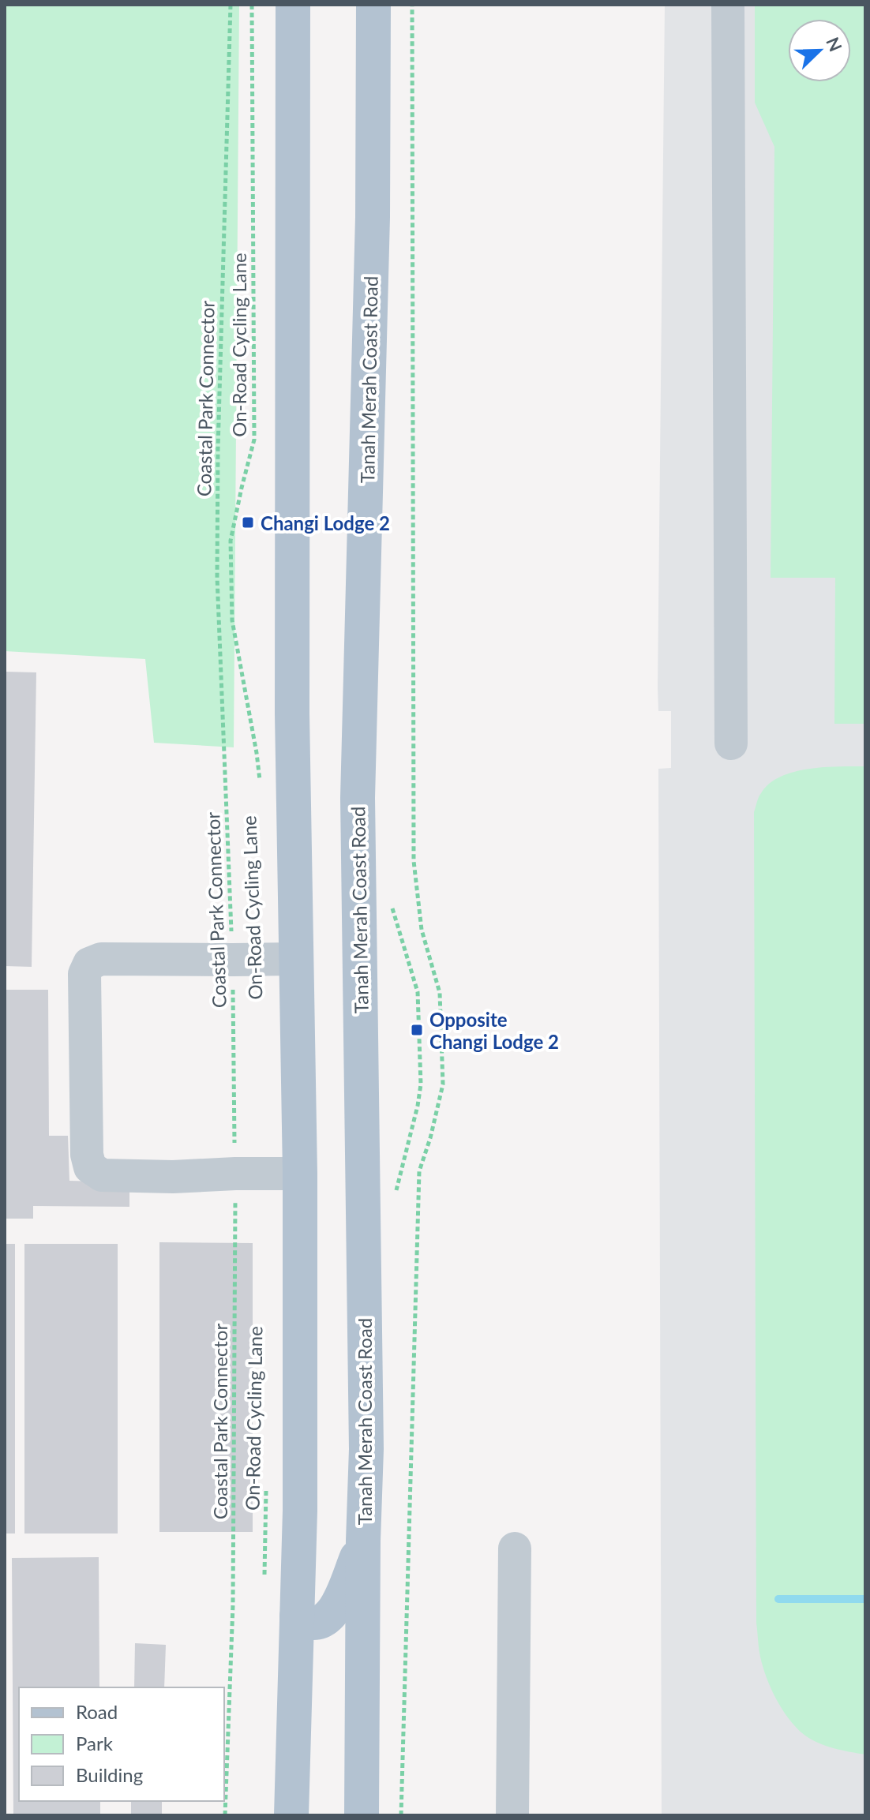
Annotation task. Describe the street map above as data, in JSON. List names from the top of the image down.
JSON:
{
  "streets": {
    "main road": ["Tanah Merah Coast Road"],
    "path": ["On-Road Cycling Lane", "Coastal Park Connector"]
  },
  "places": {
    "transit": ["Changi Lodge 2", "Opposite Changi Lodge 2"]
  },
  "legend": ["Road", "Park", "Building"],
  "north": "top right"
}
